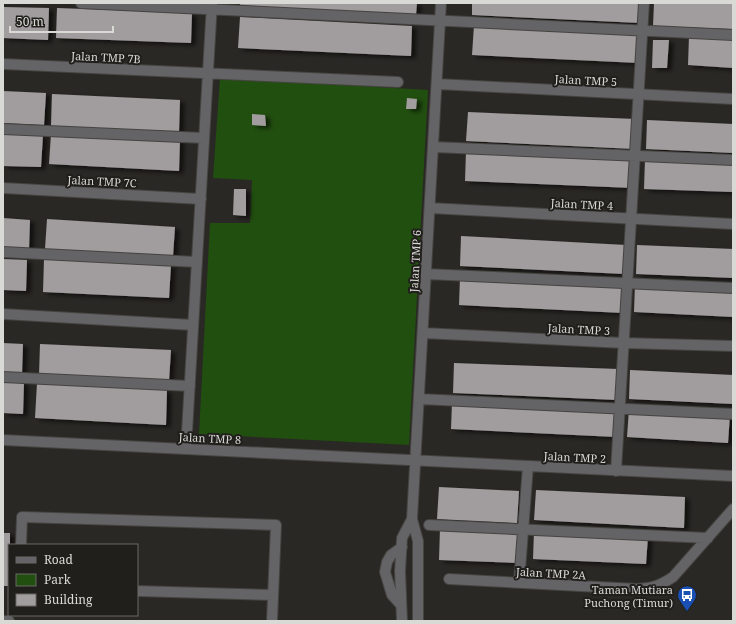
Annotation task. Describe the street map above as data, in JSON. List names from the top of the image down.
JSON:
{
  "streets": {
    "street": [
      "Jalan TMP 7B",
      "Jalan TMP 5",
      "Jalan TMP 7C",
      "Jalan TMP 4",
      "Jalan TMP 6",
      "Jalan TMP 3",
      "Jalan TMP 8",
      "Jalan TMP 2",
      "Jalan TMP 2A"
    ]
  },
  "crossings": [
    ["Jalan TMP 5", "Jalan TMP 6"],
    ["Jalan TMP 4", "Jalan TMP 6"],
    ["Jalan TMP 6", "Jalan TMP 3"],
    ["Jalan TMP 6", "Jalan TMP 8"],
    ["Jalan TMP 6", "Jalan TMP 2"],
    ["Jalan TMP 8", "Jalan TMP 2"]
  ],
  "places": {
    "bus stop": ["Taman Mutiara Puchong (Timur)"]
  },
  "legend": ["Road", "Park", "Building"],
  "scale_bar": "50 m"
}
